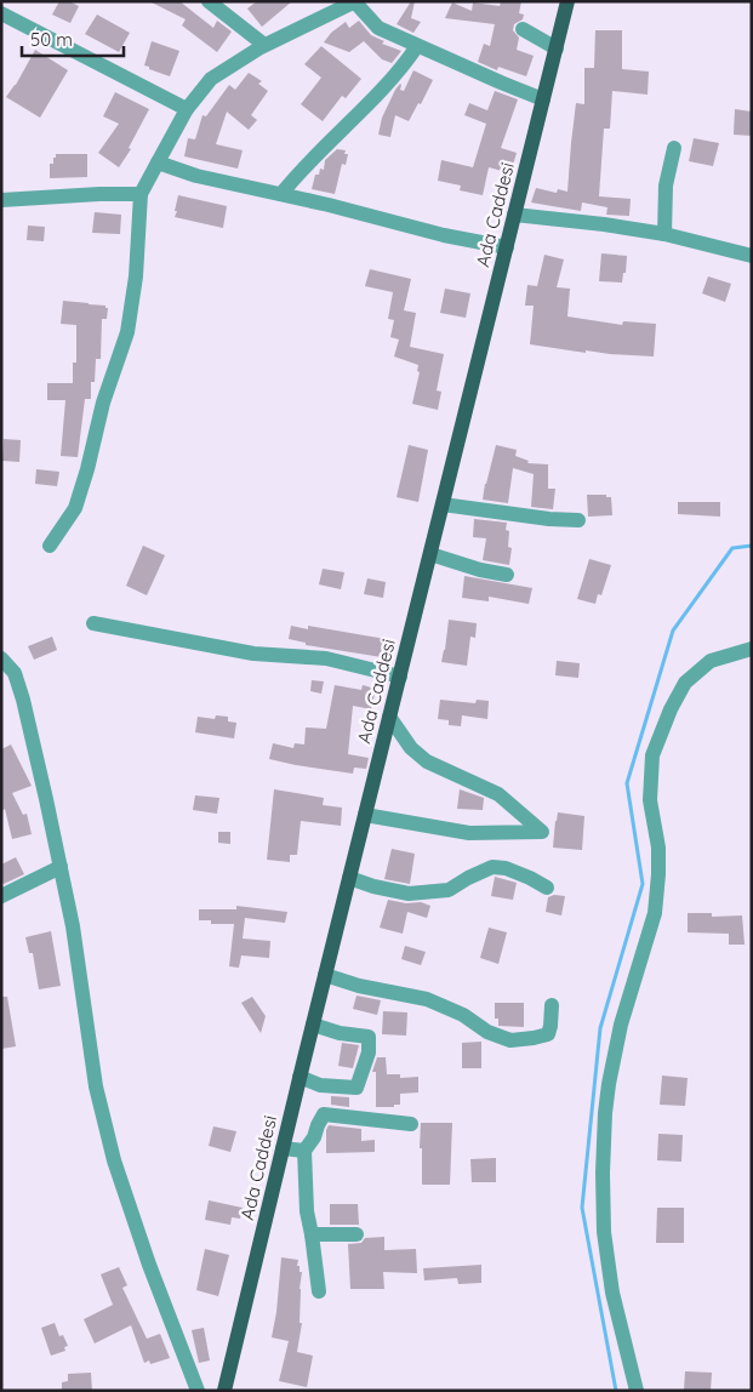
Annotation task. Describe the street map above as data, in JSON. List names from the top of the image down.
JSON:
{
  "streets": {
    "main road": ["Ada Caddesi"]
  },
  "scale_bar": "50 m"
}
